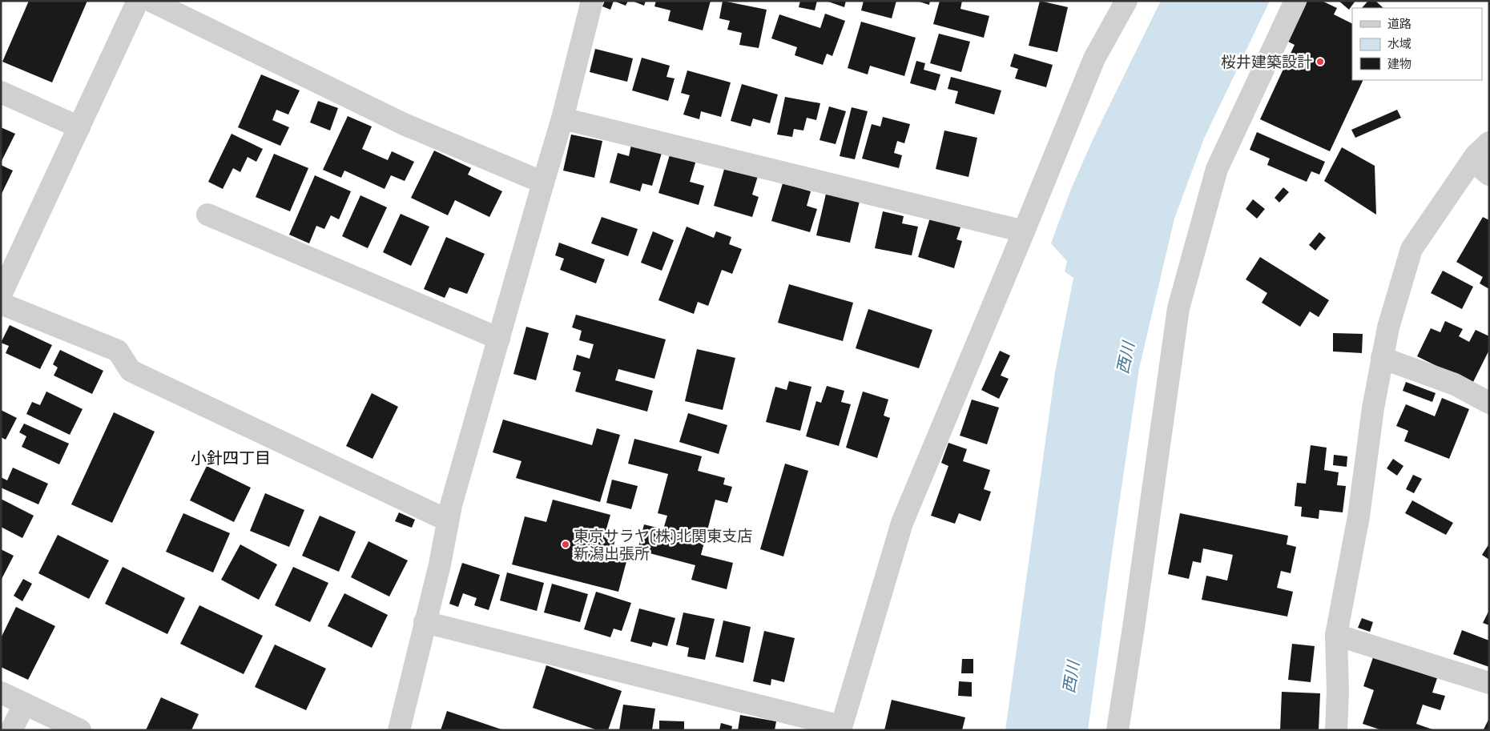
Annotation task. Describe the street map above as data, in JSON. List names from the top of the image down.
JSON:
{
  "districts": ["小針四丁目"],
  "water": ["西川"],
  "places": ["桜井建築設計", "東京サラヤ(株)北関東支店 新潟出張所"],
  "legend": ["道路", "水域", "建物"]
}
